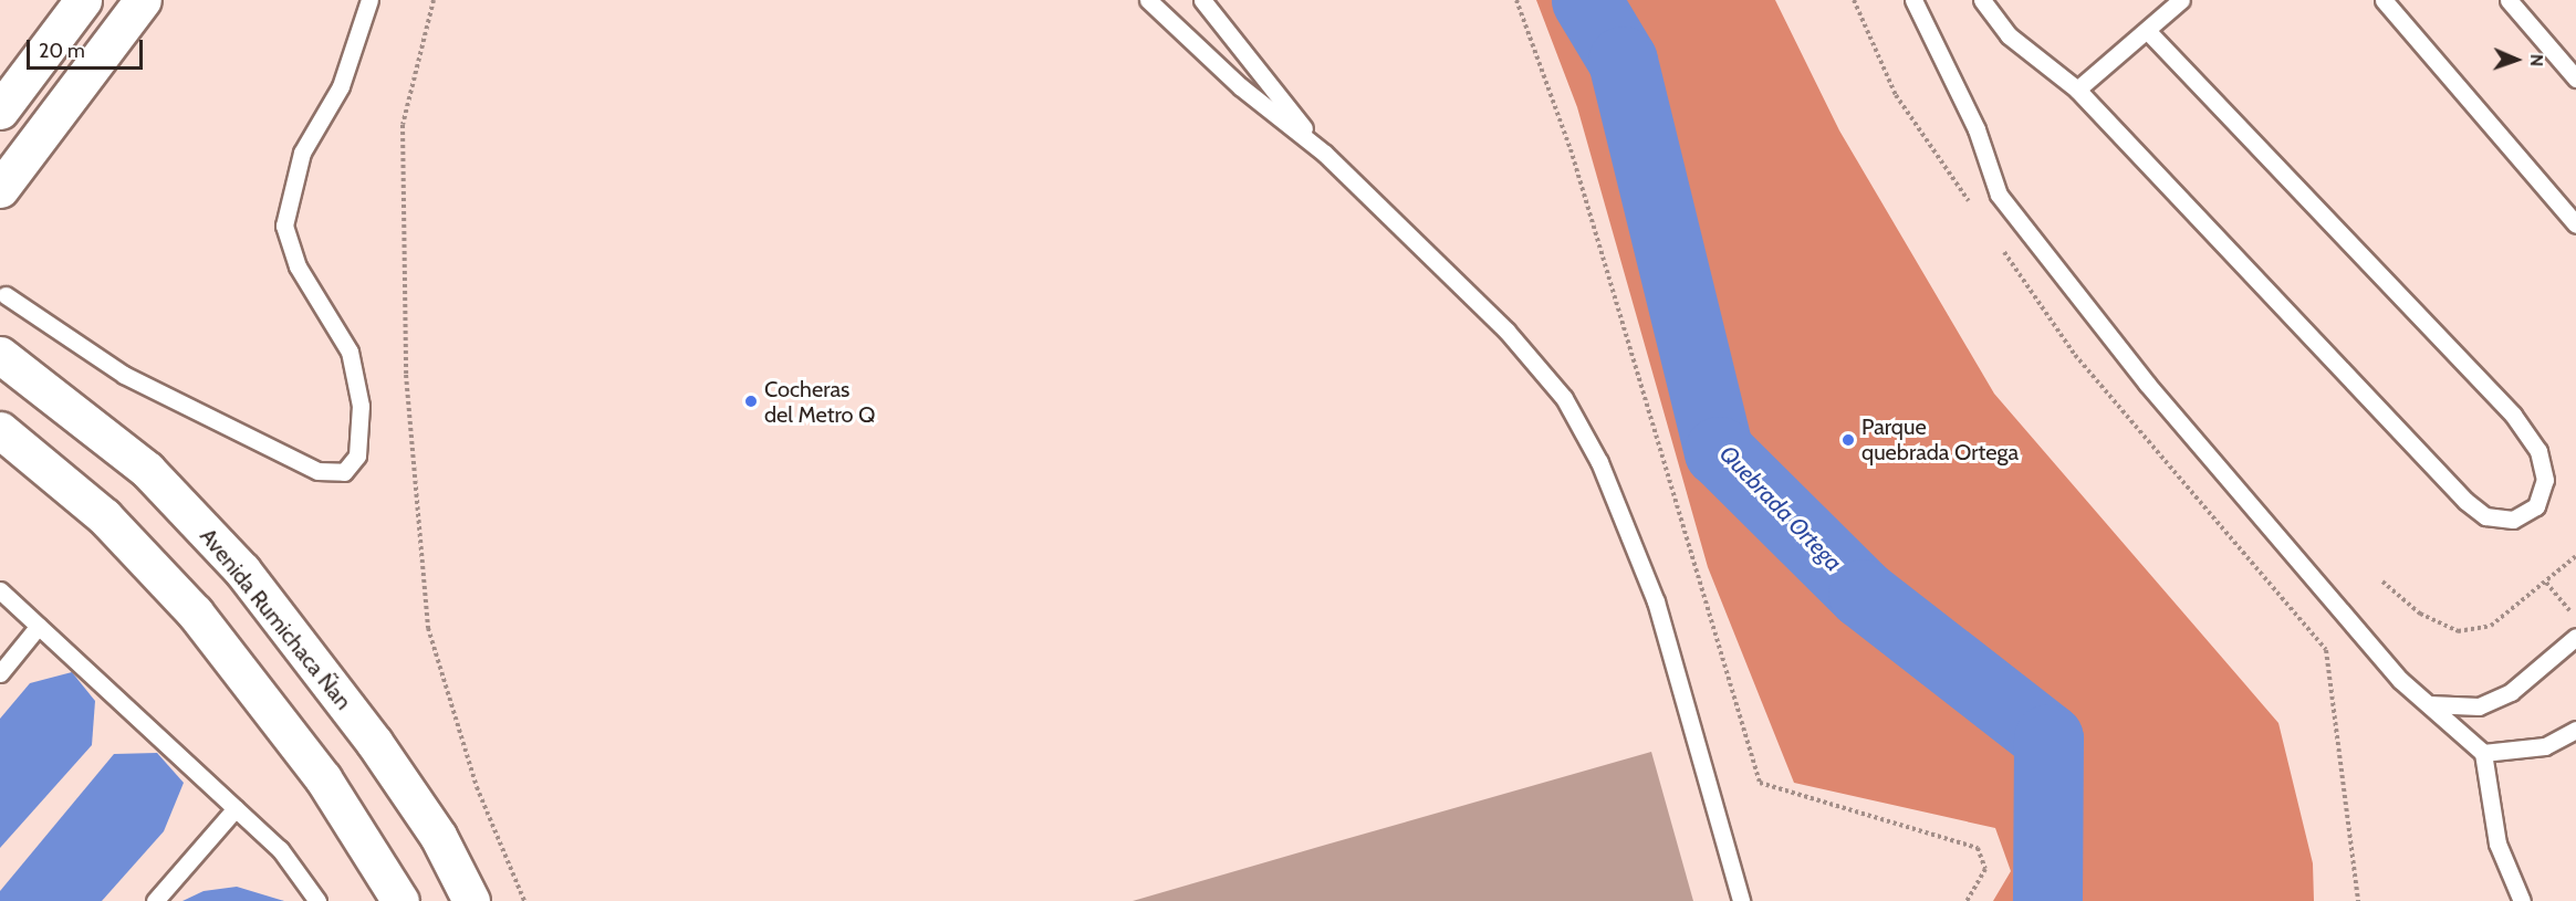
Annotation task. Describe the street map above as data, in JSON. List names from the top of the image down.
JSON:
{
  "streets": {
    "main road": ["Avenida Rumichaca Ñan"]
  },
  "water": ["Quebrada Ortega"],
  "places": ["Cocheras del Metro Q", "Parque quebrada Ortega"],
  "scale_bar": "20 m",
  "north": "right"
}
